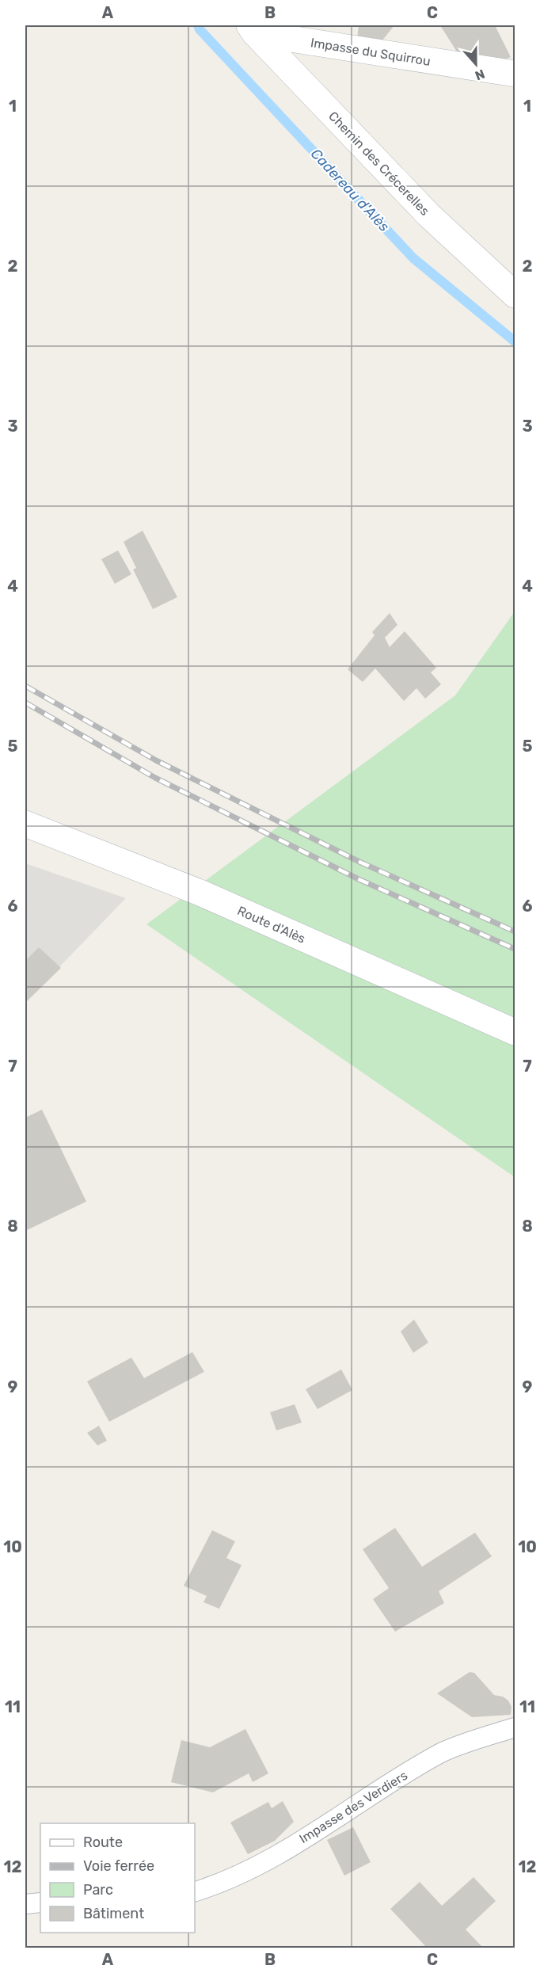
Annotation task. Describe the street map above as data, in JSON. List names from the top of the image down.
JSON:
{
  "streets": {
    "street": ["Impasse du Squirrou", "Chemin des Crécerelles", "Route d'Alès"],
    "lane": ["Impasse des Verdiers"]
  },
  "crossings": [
    ["Impasse du Squirrou", "Chemin des Crécerelles"]
  ],
  "water": ["Cadereau d'Alès"],
  "legend": [
    "Route",
    "Voie ferrée",
    "Parc",
    "Bâtiment"
  ],
  "north": "bottom",
  "grid": {
    "columns": ["A", "B", "C"],
    "rows": [
      "1",
      "2",
      "3",
      "4",
      "5",
      "6",
      "7",
      "8",
      "9",
      "10",
      "11",
      "12"
    ]
  }
}
